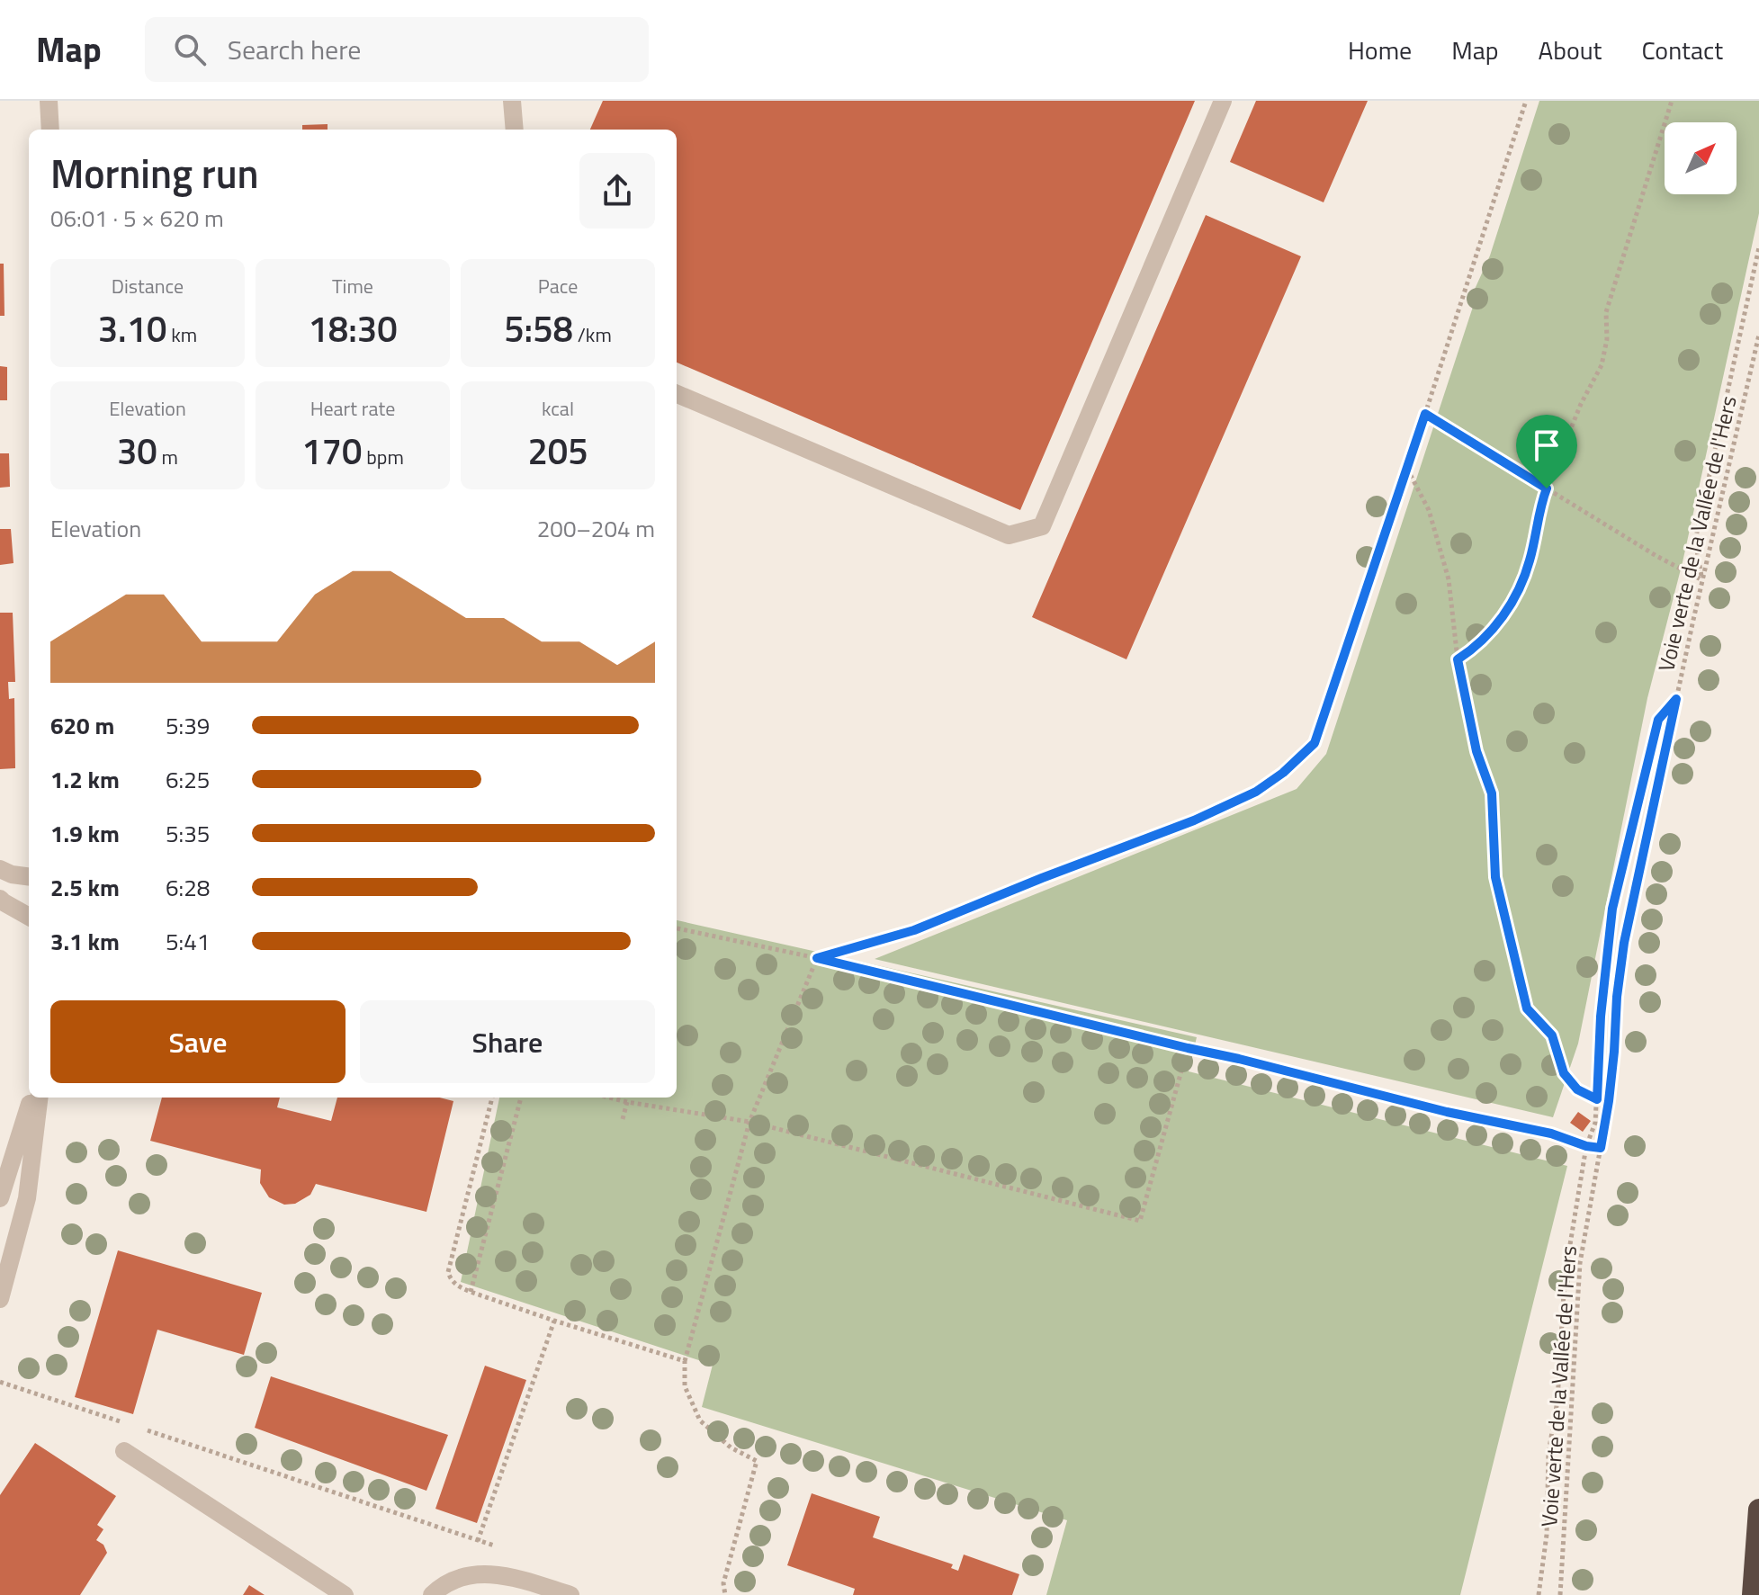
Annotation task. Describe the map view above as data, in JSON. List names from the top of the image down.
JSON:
{
  "streets": {
    "path": ["Voie verte de la Vallée de l'Hers"]
  },
  "north": "top right",
  "page": {
    "header": "Map",
    "search": "Search here",
    "nav": [
      "Home",
      "Map",
      "About",
      "Contact"
    ],
    "heading": ["Morning run", "06:01 · 5 × 620 m"],
    "stats": [
      ["Distance", "3.10 km"],
      ["Time", "18:30"],
      ["Pace", "5:58 /km"],
      ["Elevation", "30 m"],
      ["Heart rate", "170 bpm"],
      ["kcal", "205"]
    ],
    "chart": ["Elevation", "200–204 m"],
    "list": [
      {
        "name": "620 m",
        "note": "5:39"
      },
      {
        "name": "1.2 km",
        "note": "6:25"
      },
      {
        "name": "1.9 km",
        "note": "5:35"
      },
      {
        "name": "2.5 km",
        "note": "6:28"
      },
      {
        "name": "3.1 km",
        "note": "5:41"
      }
    ],
    "buttons": ["Save", "Share"]
  }
}
